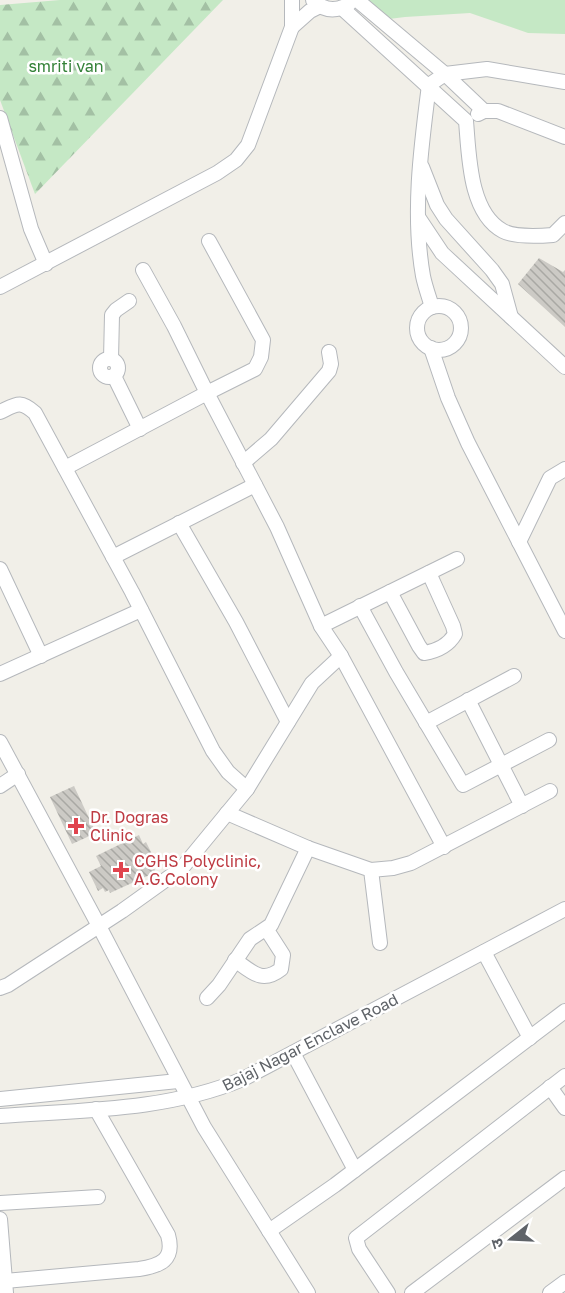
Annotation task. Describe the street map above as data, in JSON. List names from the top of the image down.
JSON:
{
  "streets": {
    "street": ["Bajaj Nagar Enclave Road"]
  },
  "parks": ["smriti van"],
  "places": {
    "health": ["Dr. Dogras Clinic", "CGHS Polyclinic, A.G.Colony"]
  },
  "north": "left"
}
